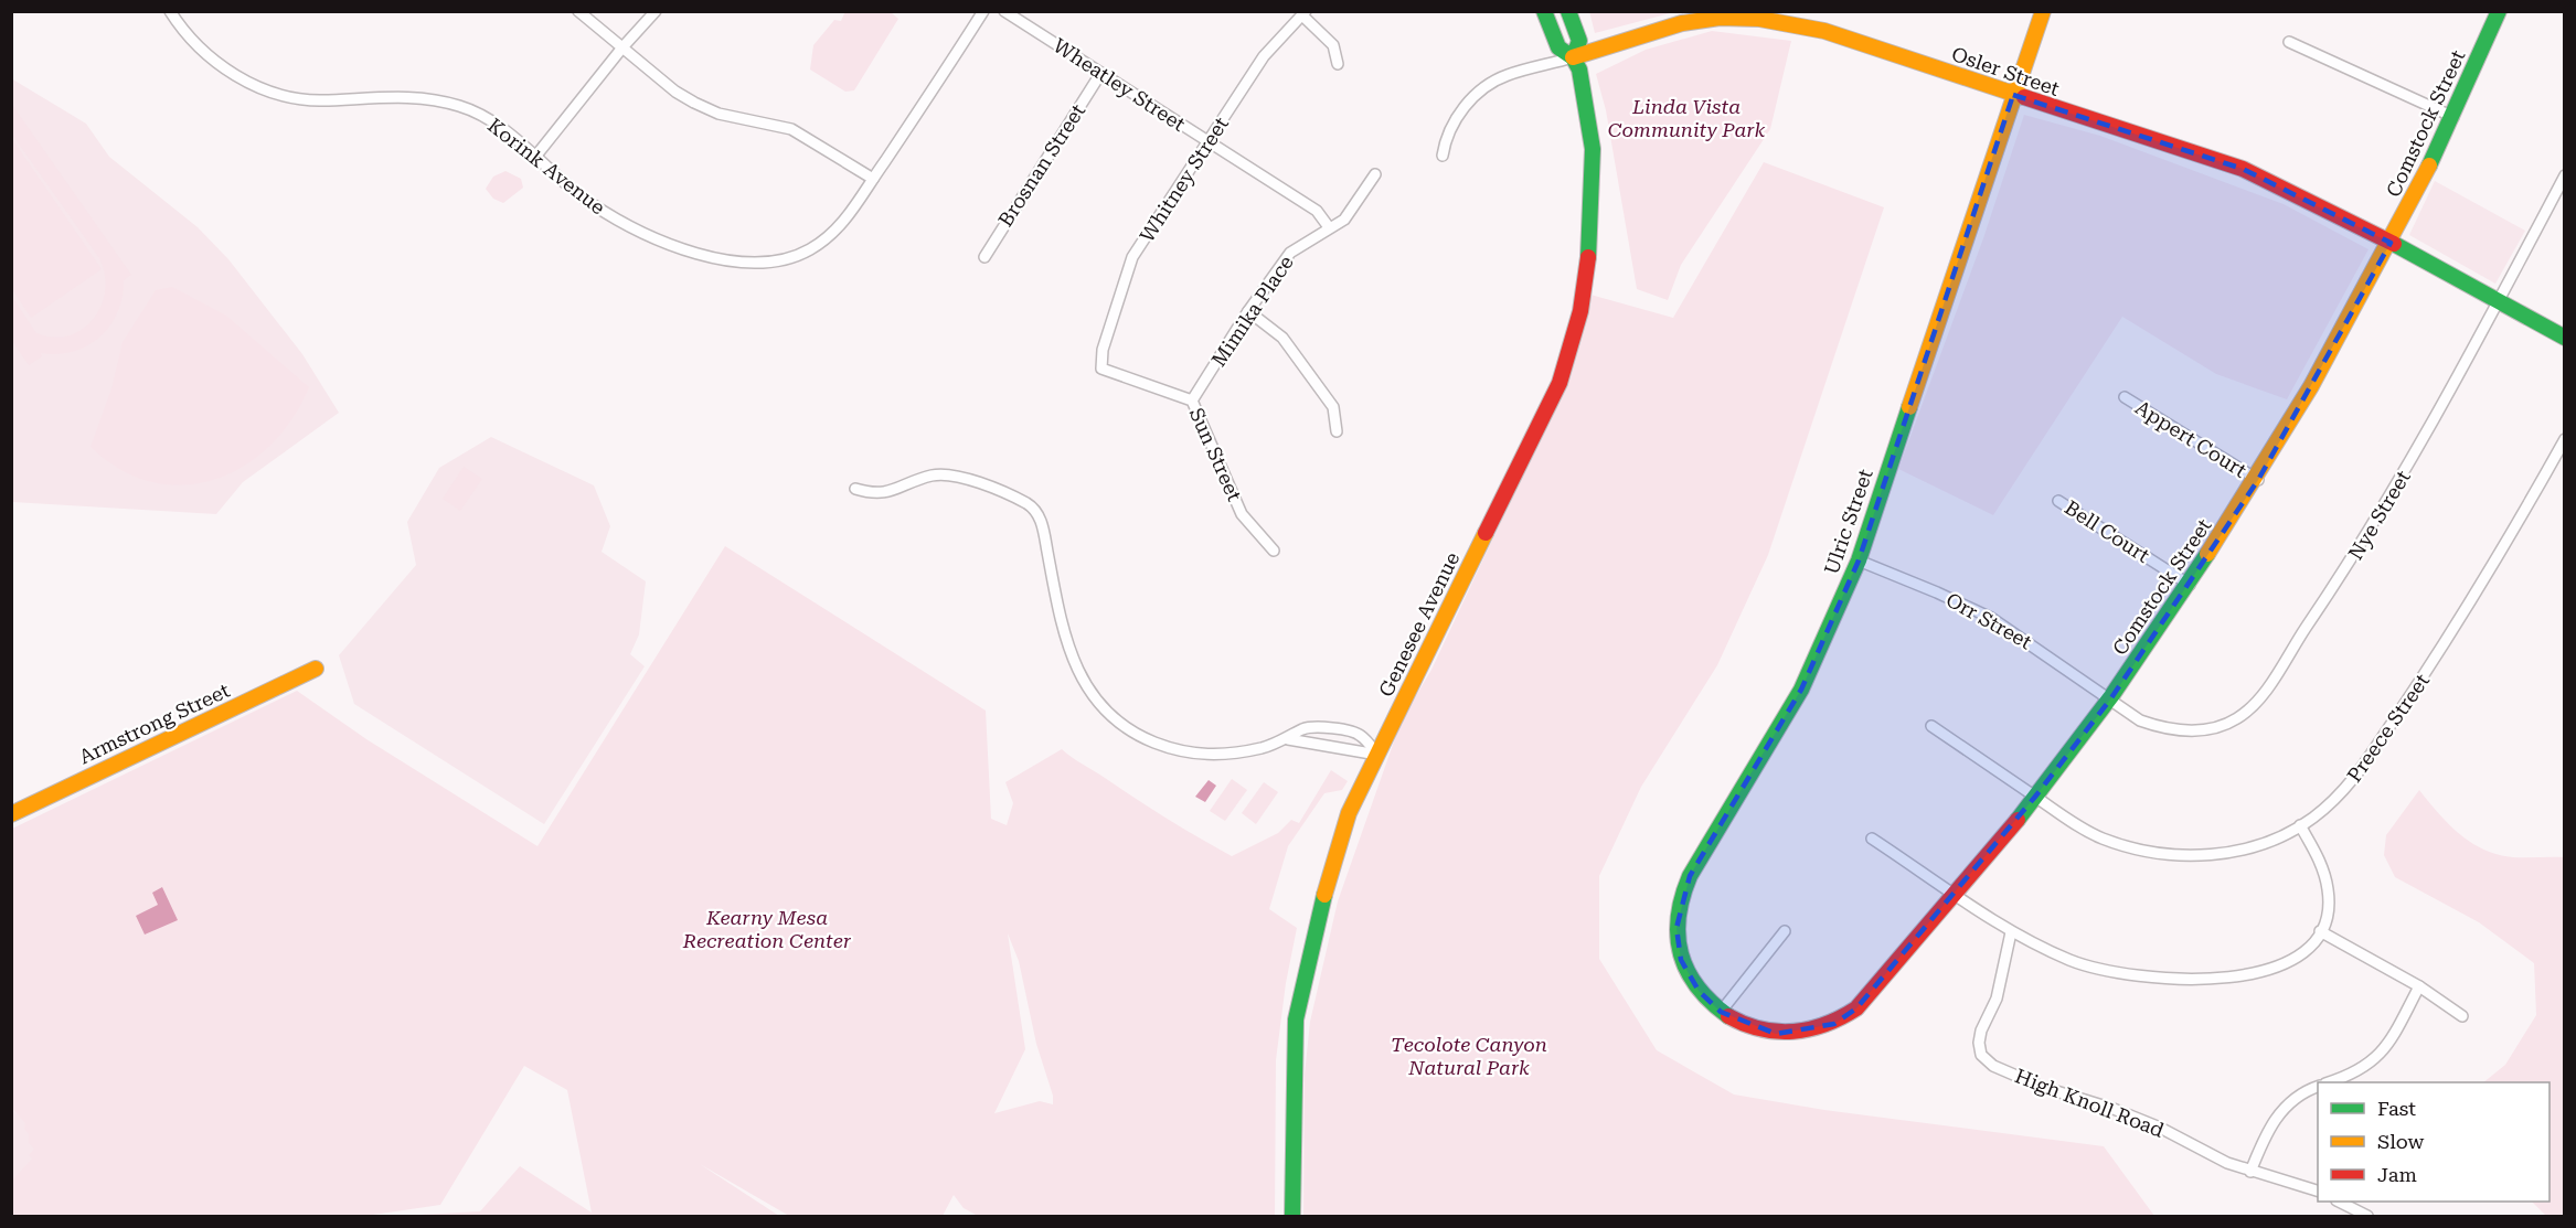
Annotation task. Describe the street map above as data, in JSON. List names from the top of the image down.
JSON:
{
  "streets": {
    "street": [
      "Osler Street",
      "Wheatley Street",
      "Comstock Street",
      "Brosnan Street",
      "Korink Avenue",
      "Whitney Street",
      "Mimika Place",
      "Appert Court",
      "Sun Street",
      "Nye Street",
      "Ulric Street",
      "Bell Court",
      "Orr Street",
      "Genesee Avenue",
      "Armstrong Street",
      "Preece Street",
      "High Knoll Road"
    ]
  },
  "crossings": [
    ["Osler Street", "Comstock Street"],
    ["Osler Street", "Nye Street"],
    ["Osler Street", "Ulric Street"],
    ["Osler Street", "Genesee Avenue"],
    ["Wheatley Street", "Brosnan Street"],
    ["Wheatley Street", "Whitney Street"],
    ["Wheatley Street", "Mimika Place"],
    ["Comstock Street", "Appert Court"],
    ["Comstock Street", "Nye Street"],
    ["Comstock Street", "Ulric Street"],
    ["Comstock Street", "Bell Court"],
    ["Comstock Street", "Orr Street"],
    ["Comstock Street", "Preece Street"],
    ["Whitney Street", "Sun Street"],
    ["Mimika Place", "Sun Street"],
    ["Nye Street", "Orr Street"],
    ["Ulric Street", "Orr Street"]
  ],
  "parks": ["Linda Vista Community Park", "Kearny Mesa Recreation Center", "Tecolote Canyon Natural Park"],
  "legend": ["Fast", "Slow", "Jam"]
}
